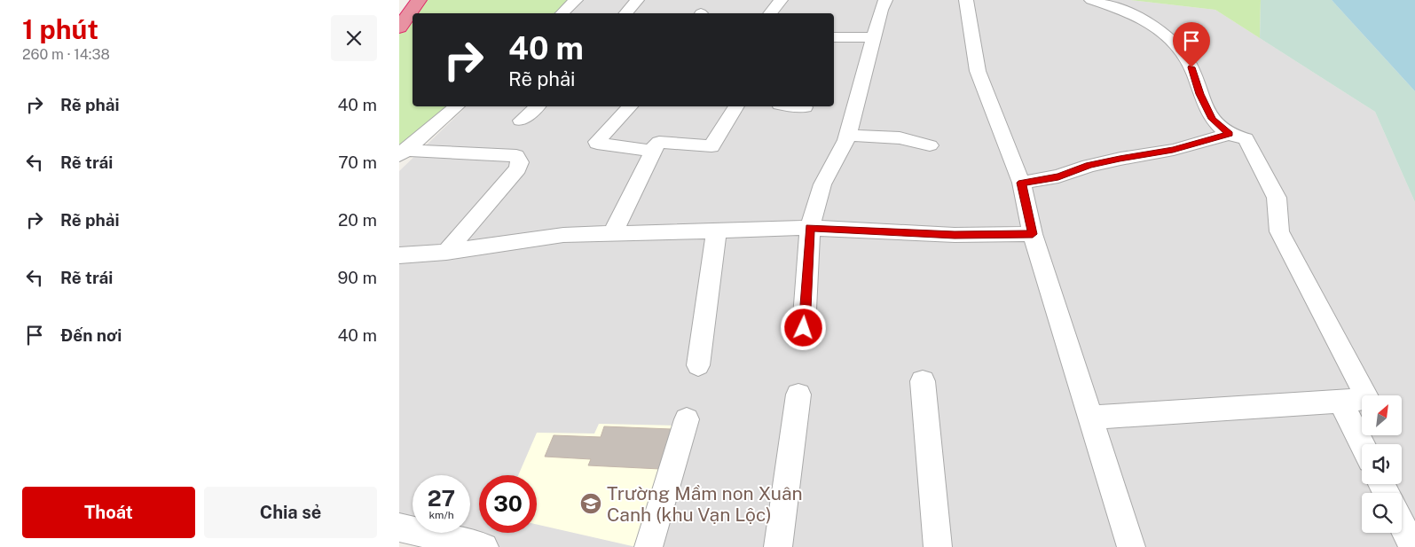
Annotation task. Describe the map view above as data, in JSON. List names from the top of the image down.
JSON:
{
  "places": {
    "school or university": ["Trường Mầm non Xuân Canh (khu Vạn Lộc)"]
  },
  "north": "top right",
  "page": {
    "heading": ["1 phút", "260 m · 14:38"],
    "turn": ["40 m", "Rẽ phải"],
    "list": [
      {
        "name": "Rẽ phải",
        "value": "40 m"
      },
      {
        "name": "Rẽ trái",
        "value": "70 m"
      },
      {
        "name": "Rẽ phải",
        "value": "20 m"
      },
      {
        "name": "Rẽ trái",
        "value": "90 m"
      },
      {
        "name": "Đến nơi",
        "value": "40 m"
      }
    ],
    "speed": "27 km/h",
    "limit": "30",
    "buttons": ["Thoát", "Chia sẻ"]
  }
}
